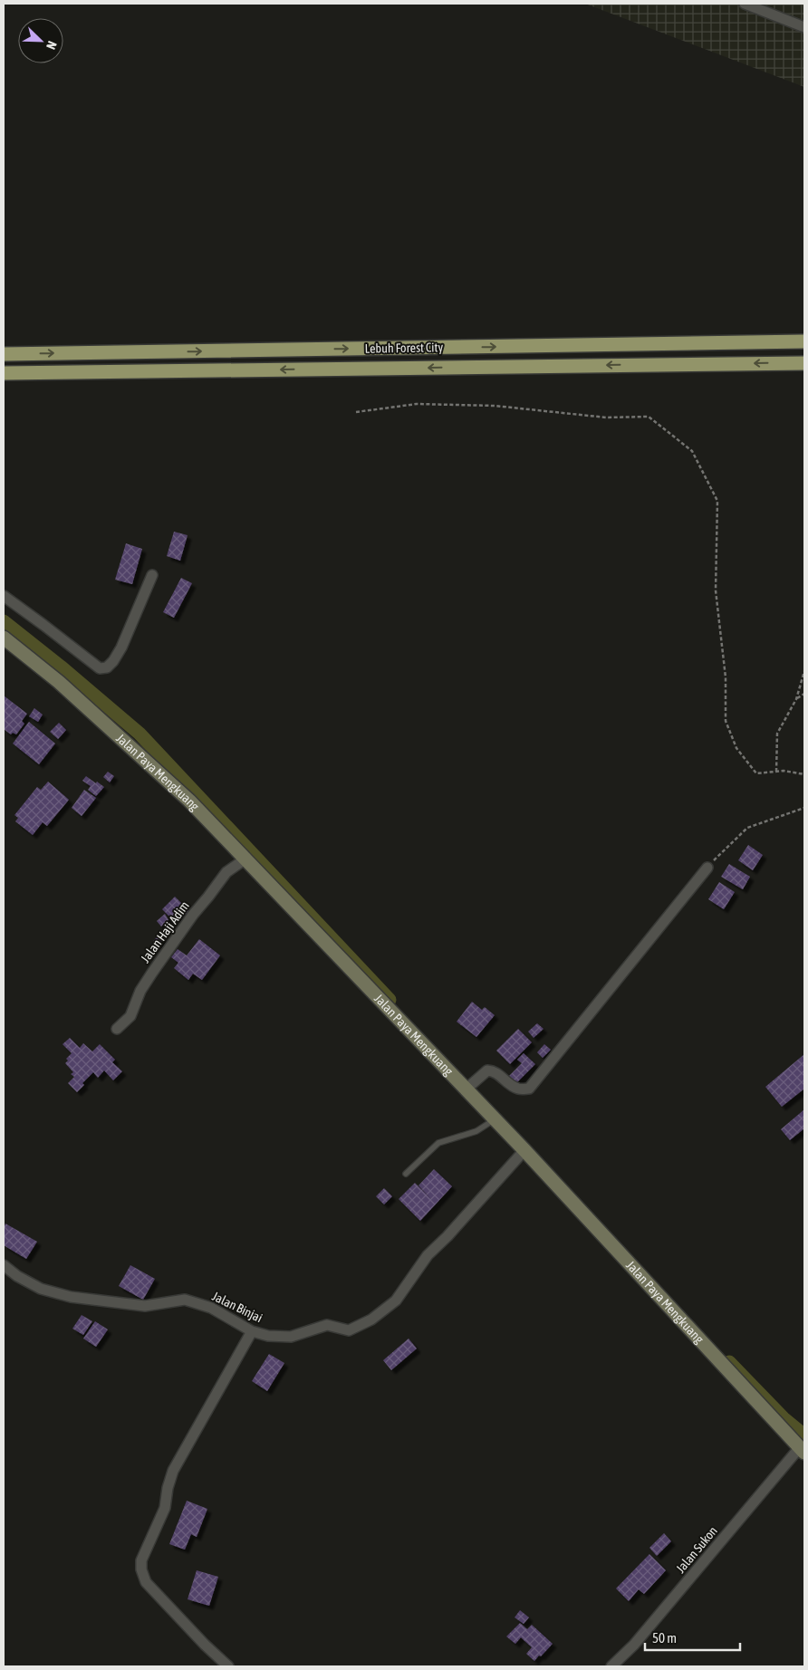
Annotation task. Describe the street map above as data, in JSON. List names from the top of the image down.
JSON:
{
  "streets": {
    "main road": ["Lebuh Forest City"],
    "street": [
      "Jalan Paya Mengkuang",
      "Jalan Haji Adim",
      "Jalan Binjai",
      "Jalan Sukon"
    ]
  },
  "crossings": [
    ["Jalan Paya Mengkuang", "Jalan Haji Adim"],
    ["Jalan Paya Mengkuang", "Jalan Binjai"],
    ["Jalan Paya Mengkuang", "Jalan Sukon"]
  ],
  "scale_bar": "50 m",
  "north": "bottom right"
}
